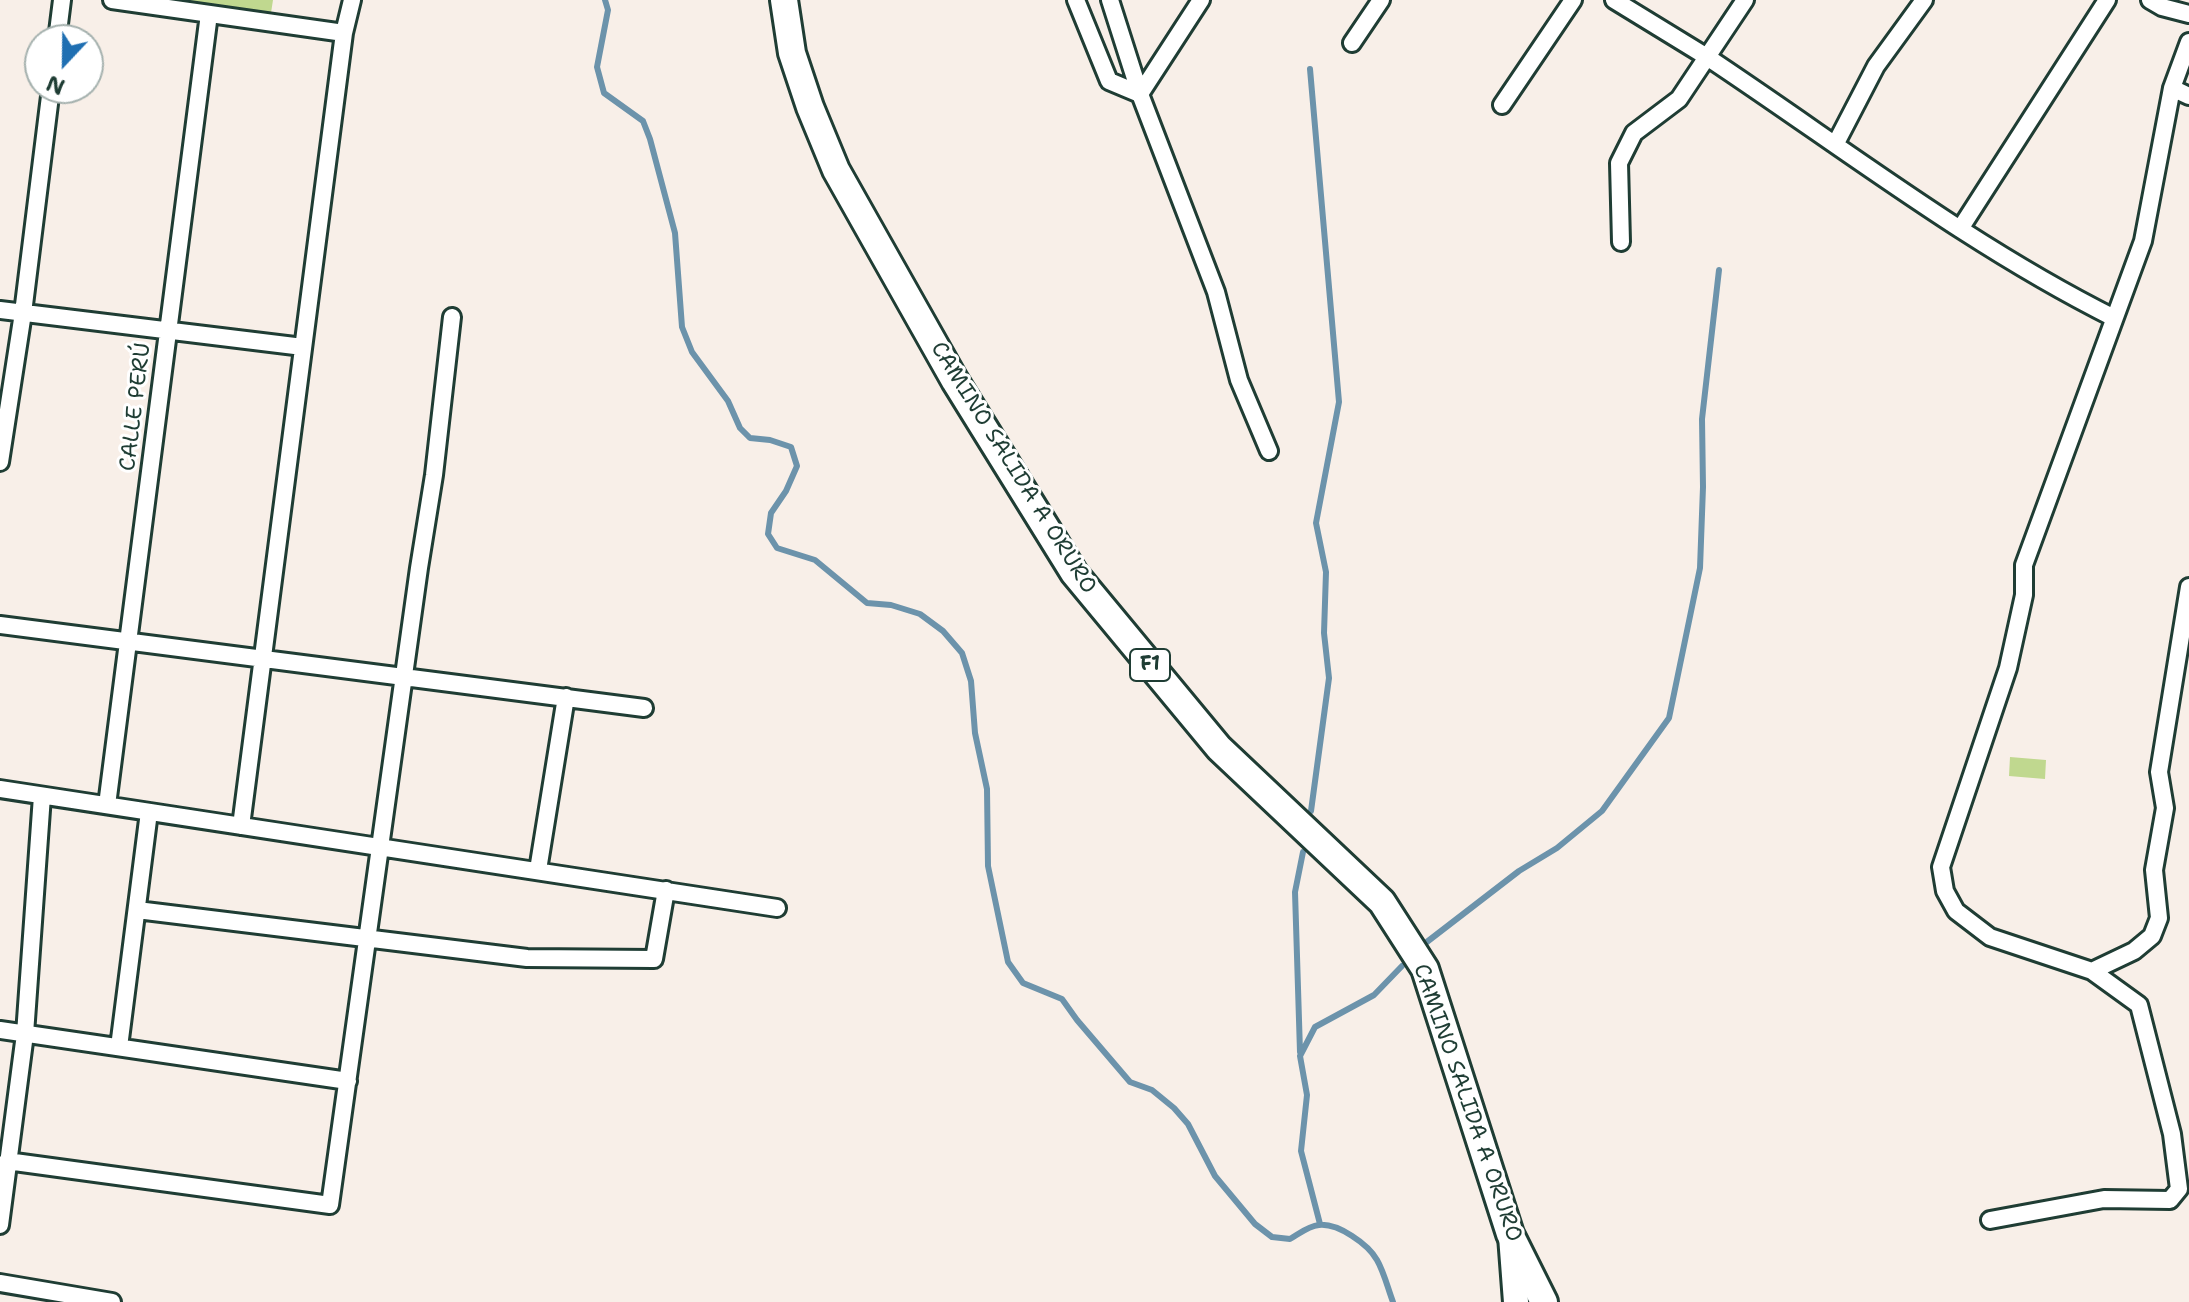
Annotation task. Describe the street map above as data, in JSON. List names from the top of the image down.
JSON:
{
  "streets": {
    "highway": ["CAMINO SALIDA A ORURO", "F1"],
    "street": ["CALLE PERÚ"]
  },
  "north": "bottom"
}
